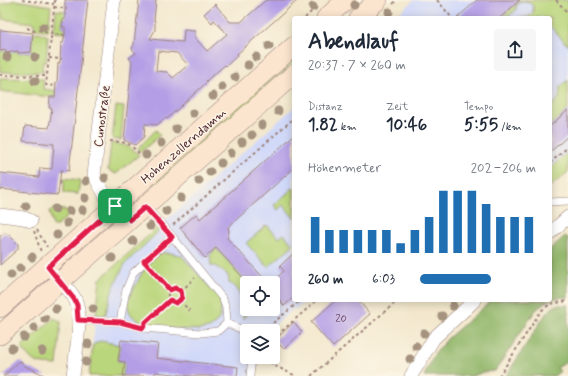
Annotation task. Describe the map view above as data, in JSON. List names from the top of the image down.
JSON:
{
  "streets": {
    "main road": ["Hohenzollerndamm"],
    "street": ["Cunostraße"]
  },
  "crossings": [
    ["Cunostraße", "Hohenzollerndamm"]
  ],
  "house_numbers": ["20"],
  "page": {
    "heading": ["Abendlauf", "20:37 · 7 × 260 m"],
    "stats": [
      ["Distanz", "1.82 km"],
      ["Zeit", "10:46"],
      ["Tempo", "5:55 /km"]
    ],
    "chart": ["Höhenmeter", "202–206 m"],
    "list": [
      {
        "name": "260 m",
        "note": "6:03"
      }
    ]
  }
}
